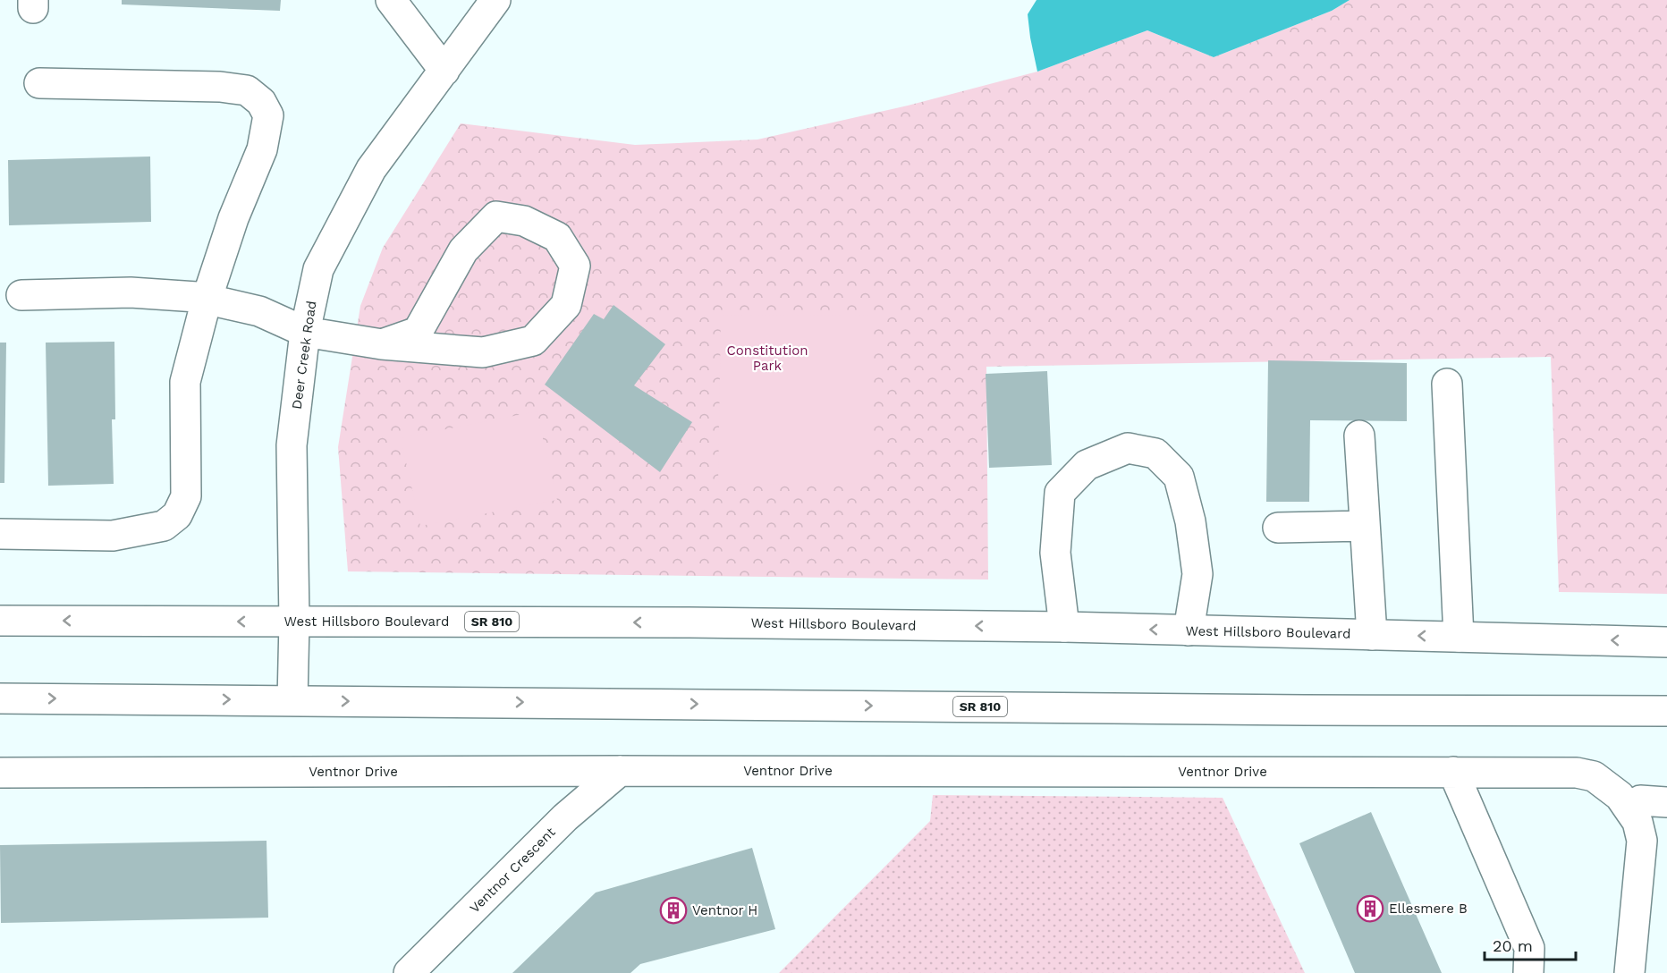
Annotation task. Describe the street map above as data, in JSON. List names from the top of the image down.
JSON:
{
  "streets": {
    "street": [
      "Deer Creek Road",
      "West Hillsboro Boulevard",
      "SR 810",
      "Ventnor Drive",
      "Ventnor Crescent"
    ]
  },
  "crossings": [
    ["Deer Creek Road", "West Hillsboro Boulevard"],
    ["Deer Creek Road", "SR 810"],
    ["Ventnor Drive", "Ventnor Crescent"]
  ],
  "parks": ["Constitution Park"],
  "places": {
    "building": ["Ellesmere B", "Ventnor H"]
  },
  "scale_bar": "20 m"
}
